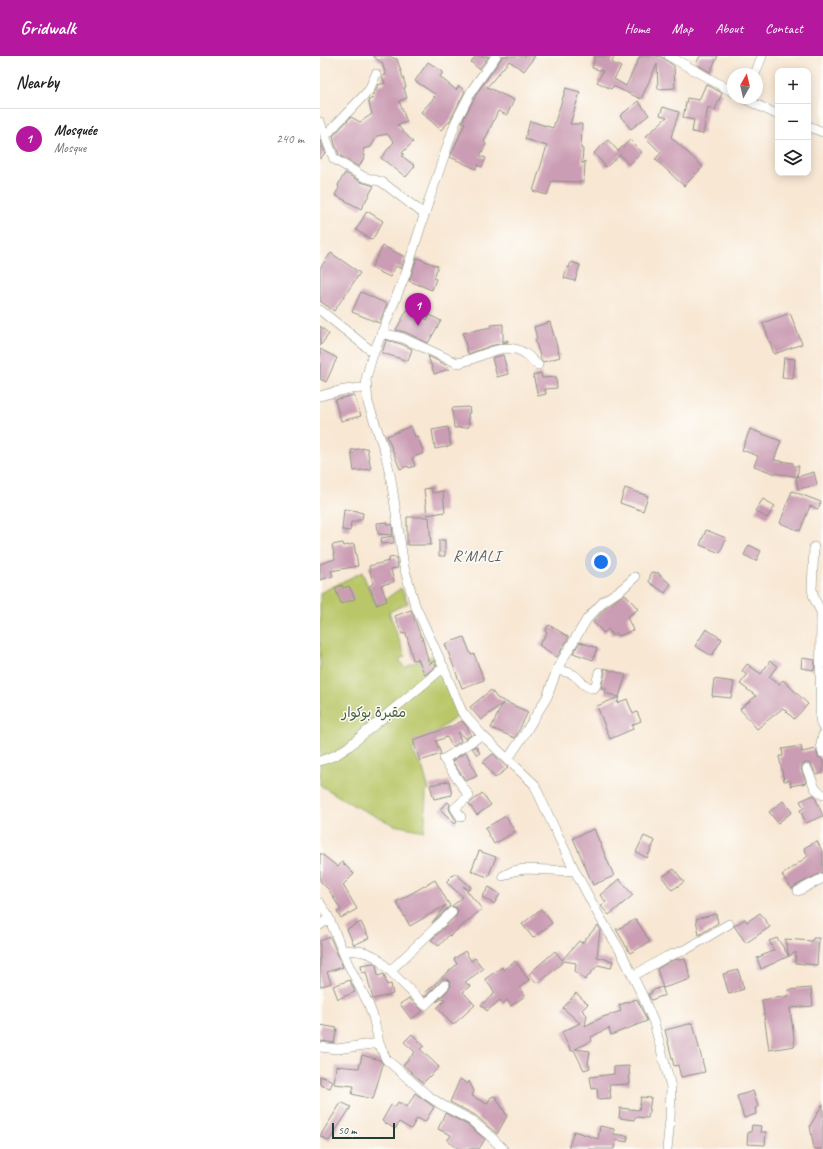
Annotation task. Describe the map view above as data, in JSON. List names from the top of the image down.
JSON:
{
  "districts": ["R'MALI"],
  "parks": ["مقبرة بوكوار"],
  "scale_bar": "50 m",
  "north": "top",
  "page": {
    "header": "Gridwalk",
    "nav": [
      "Home",
      "Map",
      "About",
      "Contact"
    ],
    "heading": "Nearby",
    "map_buttons": ["+", "−"],
    "list": [
      {
        "mark": "1",
        "name": "Mosquée",
        "note": "Mosque",
        "value": "240 m"
      }
    ],
    "pins": "1",
    "scale": "50 m"
  }
}
